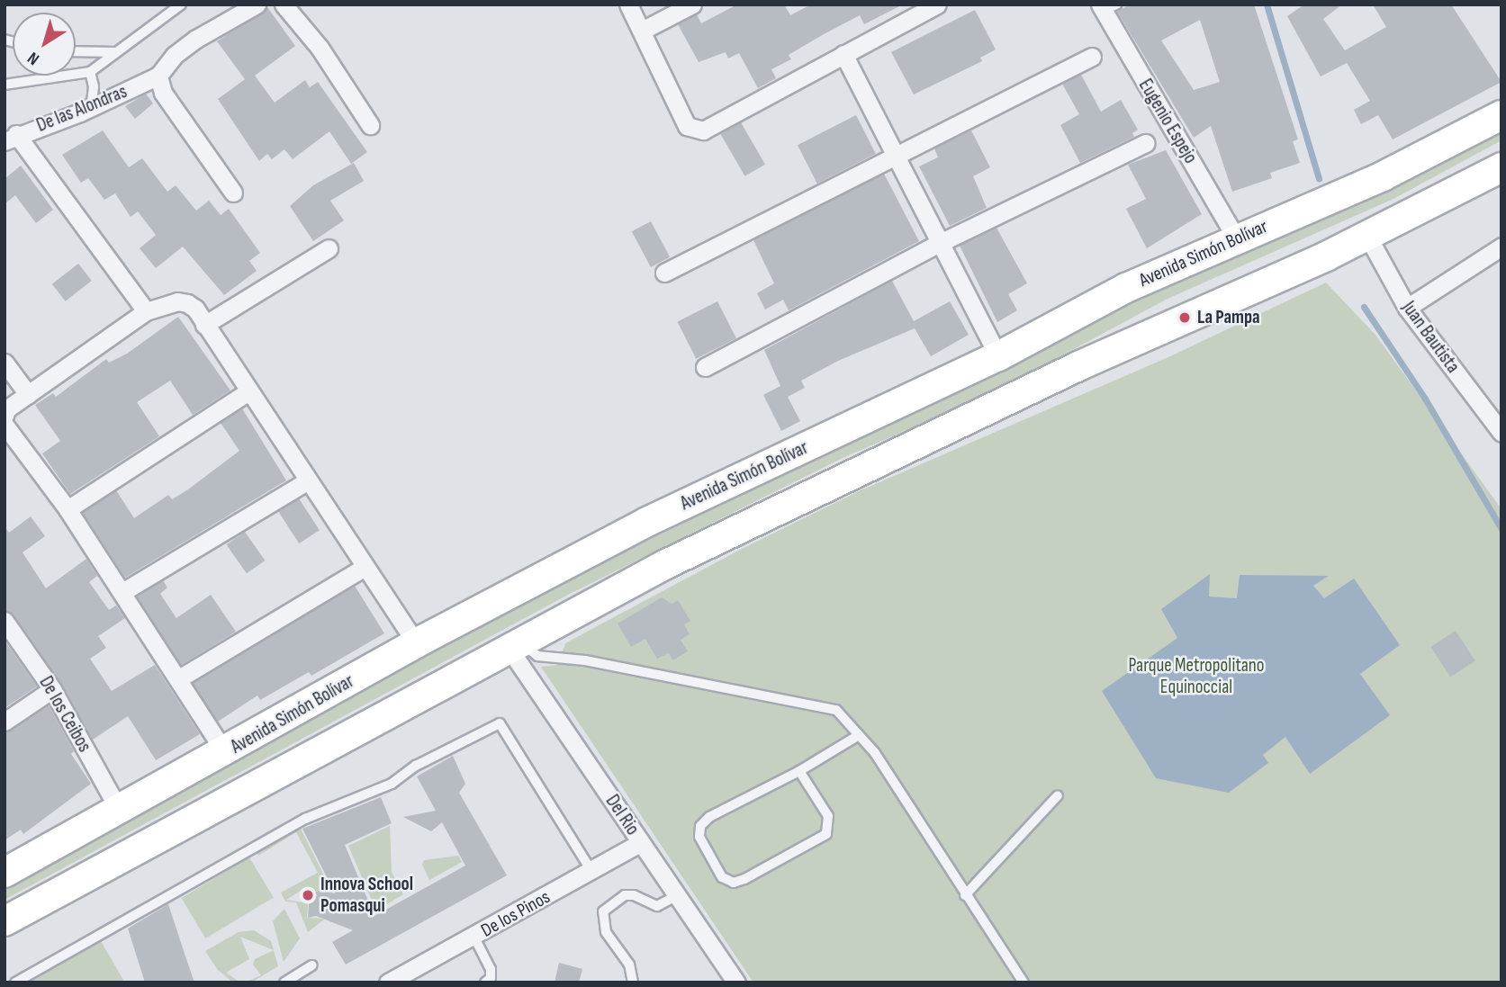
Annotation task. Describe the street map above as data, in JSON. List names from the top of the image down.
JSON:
{
  "streets": {
    "highway": ["Avenida Simón Bolívar"],
    "street": [
      "De las Alondras",
      "Eugenio Espejo",
      "Juan Bautista",
      "De los Ceibos",
      "Del Rio",
      "De los Pinos"
    ]
  },
  "crossings": [
    ["Eugenio Espejo", "Avenida Simón Bolívar"],
    ["Avenida Simón Bolívar", "De los Ceibos"],
    ["Del Rio", "De los Pinos"]
  ],
  "parks": ["Parque Metropolitano Equinoccial"],
  "places": ["La Pampa", "Innova School Pomasqui"],
  "north": "bottom left"
}
